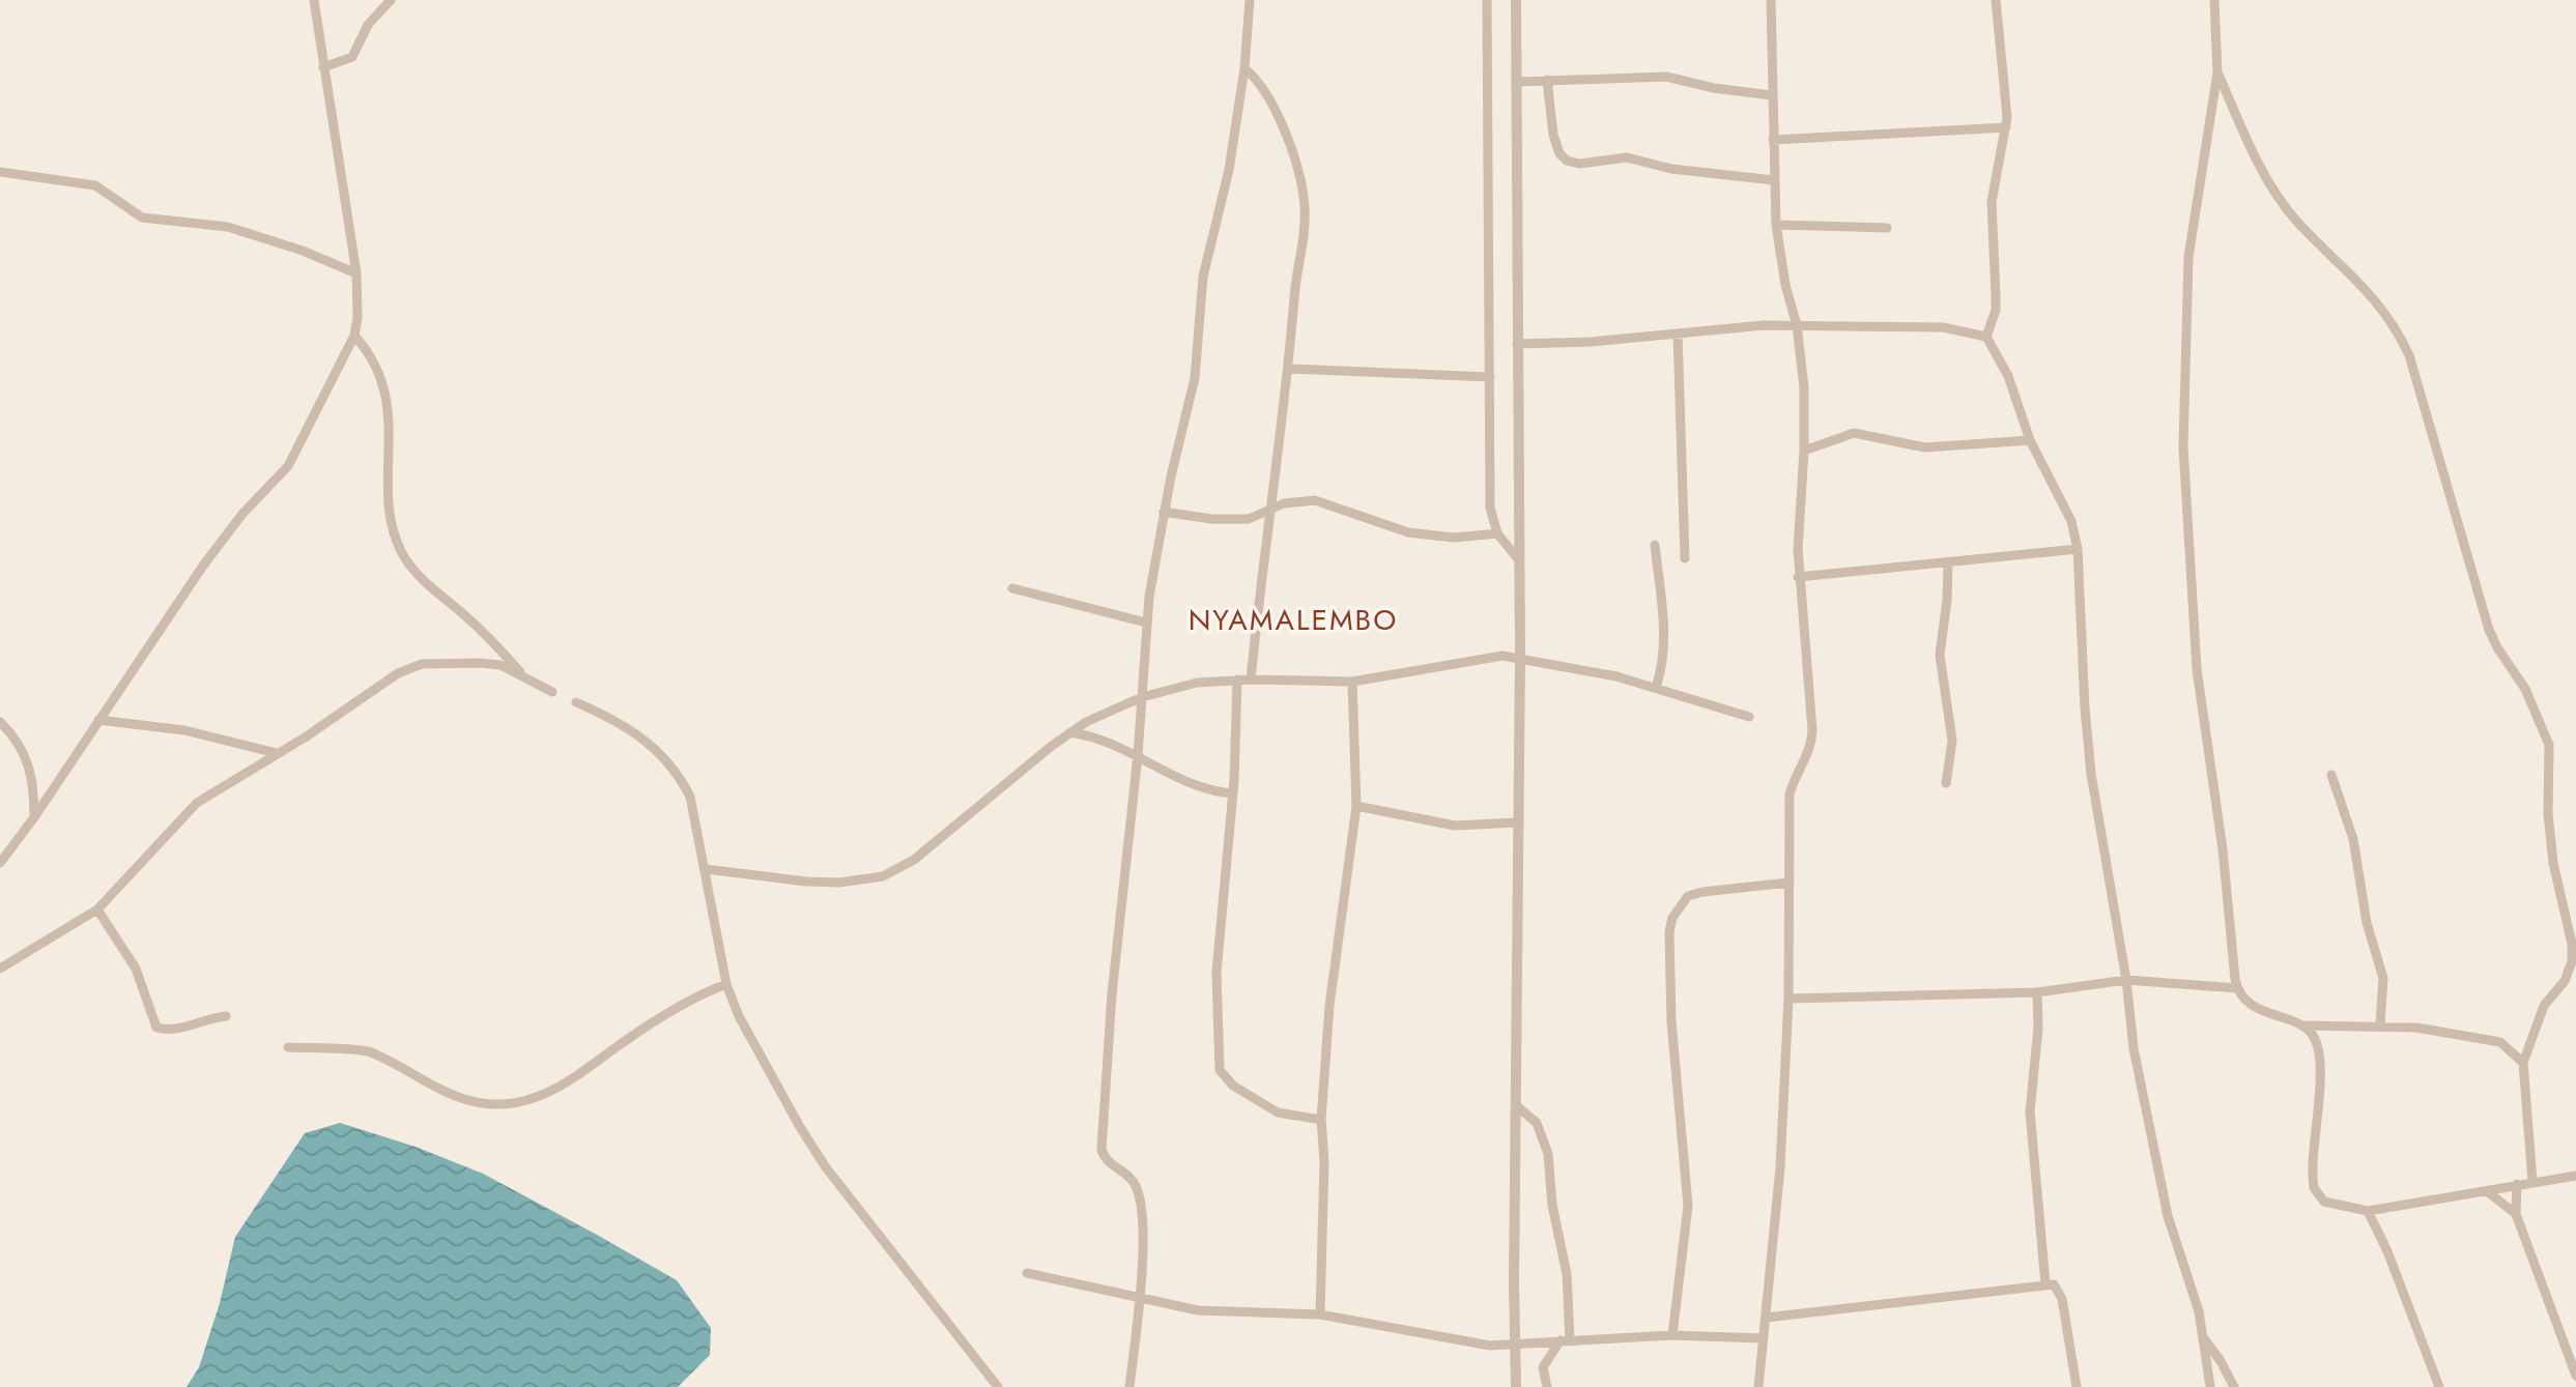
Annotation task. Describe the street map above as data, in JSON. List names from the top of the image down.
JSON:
{
  "districts": ["NYAMALEMBO"]
}
